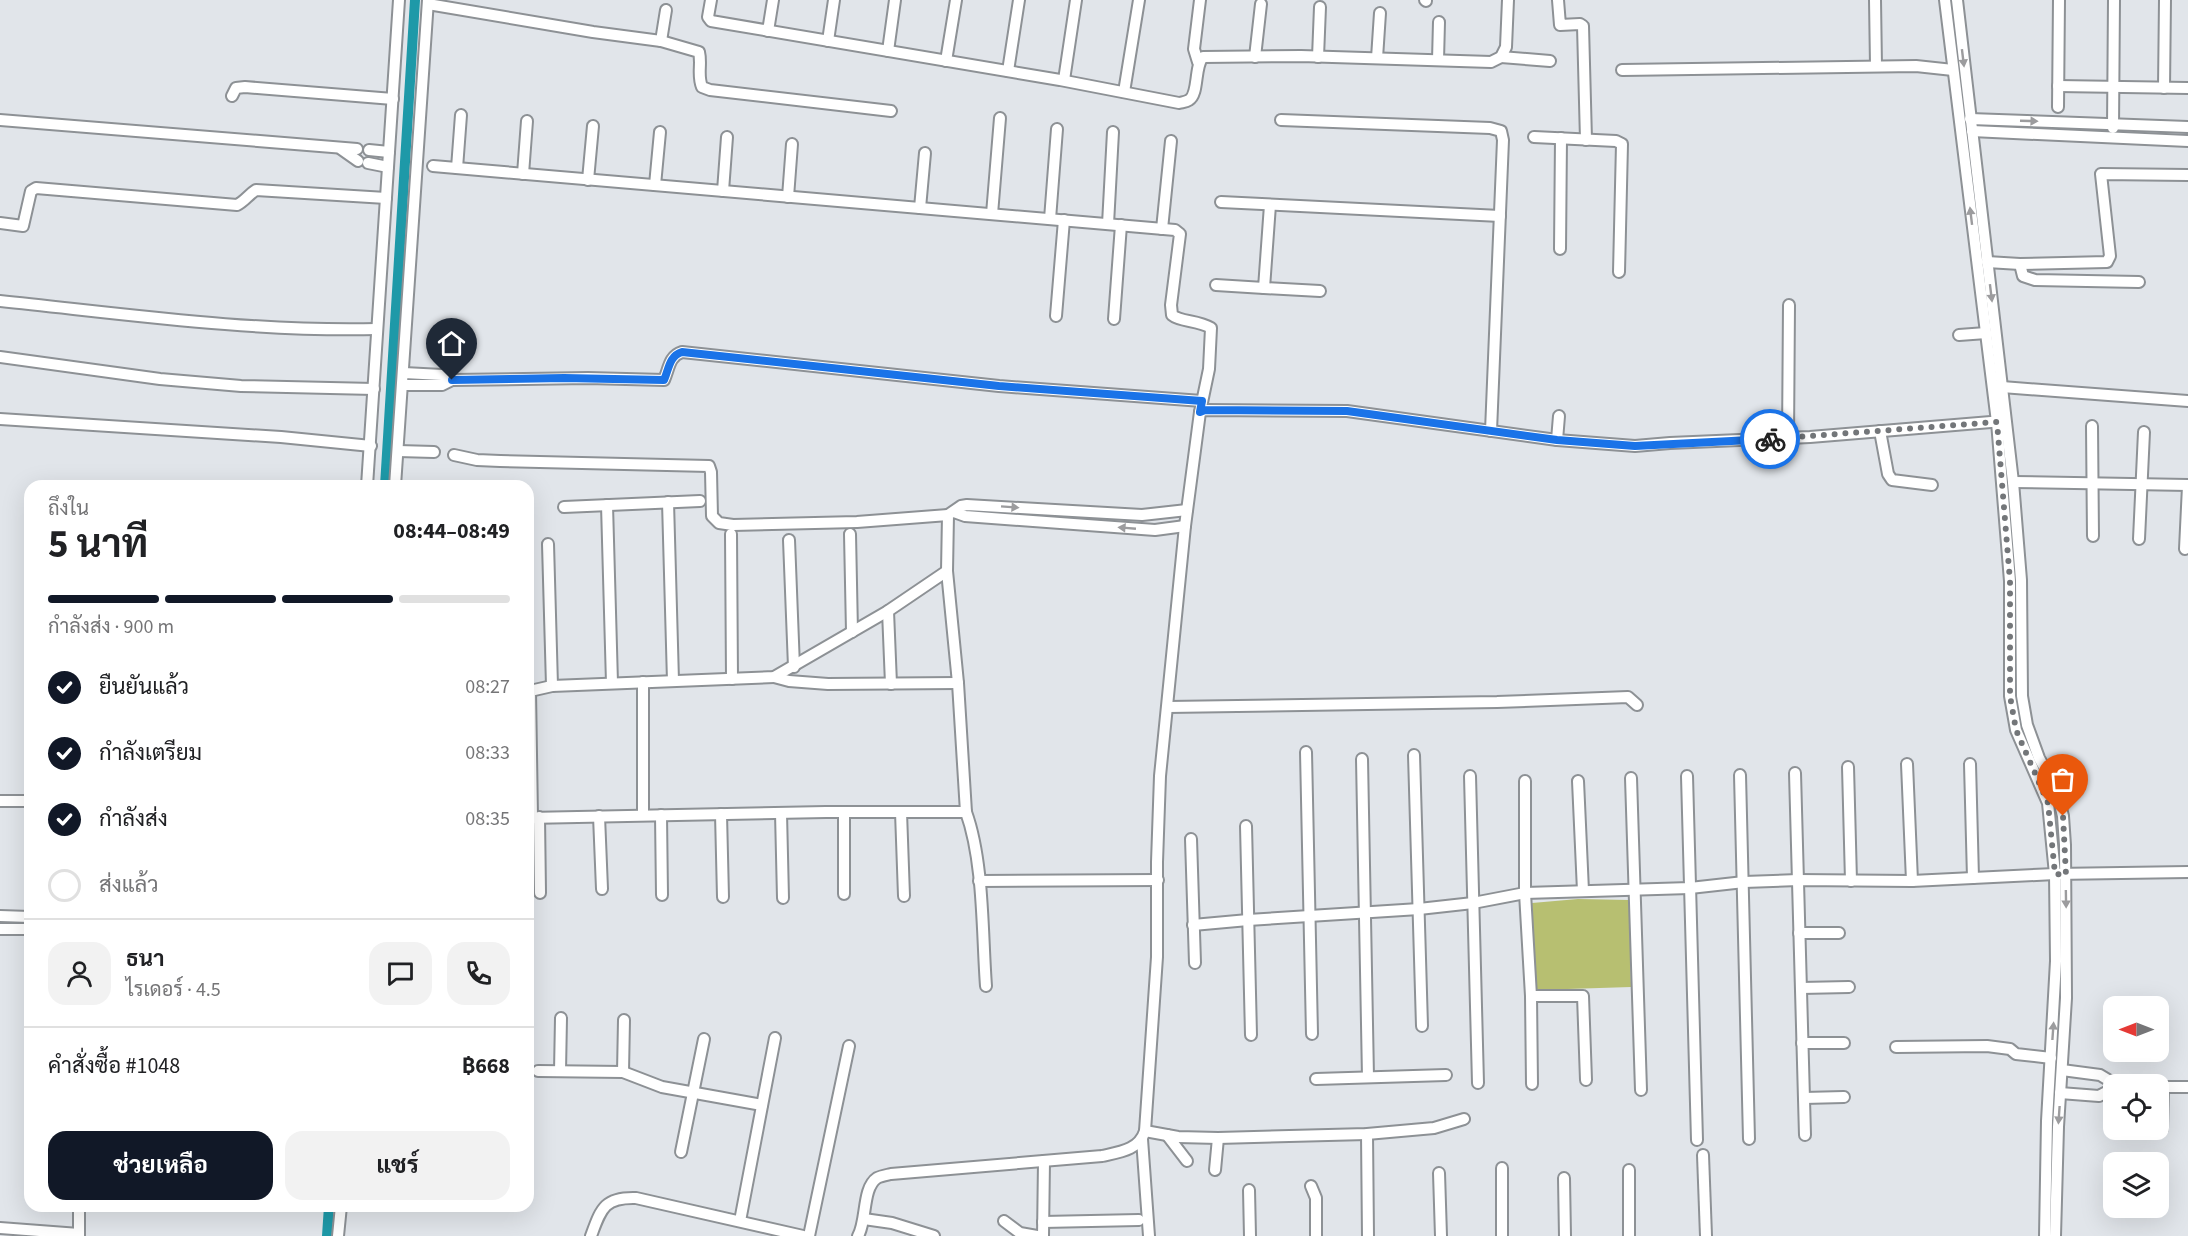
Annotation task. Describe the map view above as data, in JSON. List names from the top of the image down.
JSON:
{
  "north": "left",
  "page": {
    "heading": ["5 นาที", "ถึงใน", "08:44–08:49"],
    "panel": [
      "ธนา",
      "ไรเดอร์ · 4.5",
      "คำสั่งซื้อ #1048",
      "฿668"
    ],
    "bar": "กำลังส่ง · 900 m",
    "list": [
      ["ยืนยันแล้ว", "08:27"],
      ["กำลังเตรียม", "08:33"],
      ["กำลังส่ง", "08:35"],
      "ส่งแล้ว"
    ],
    "buttons": ["ช่วยเหลือ", "แชร์"]
  }
}
